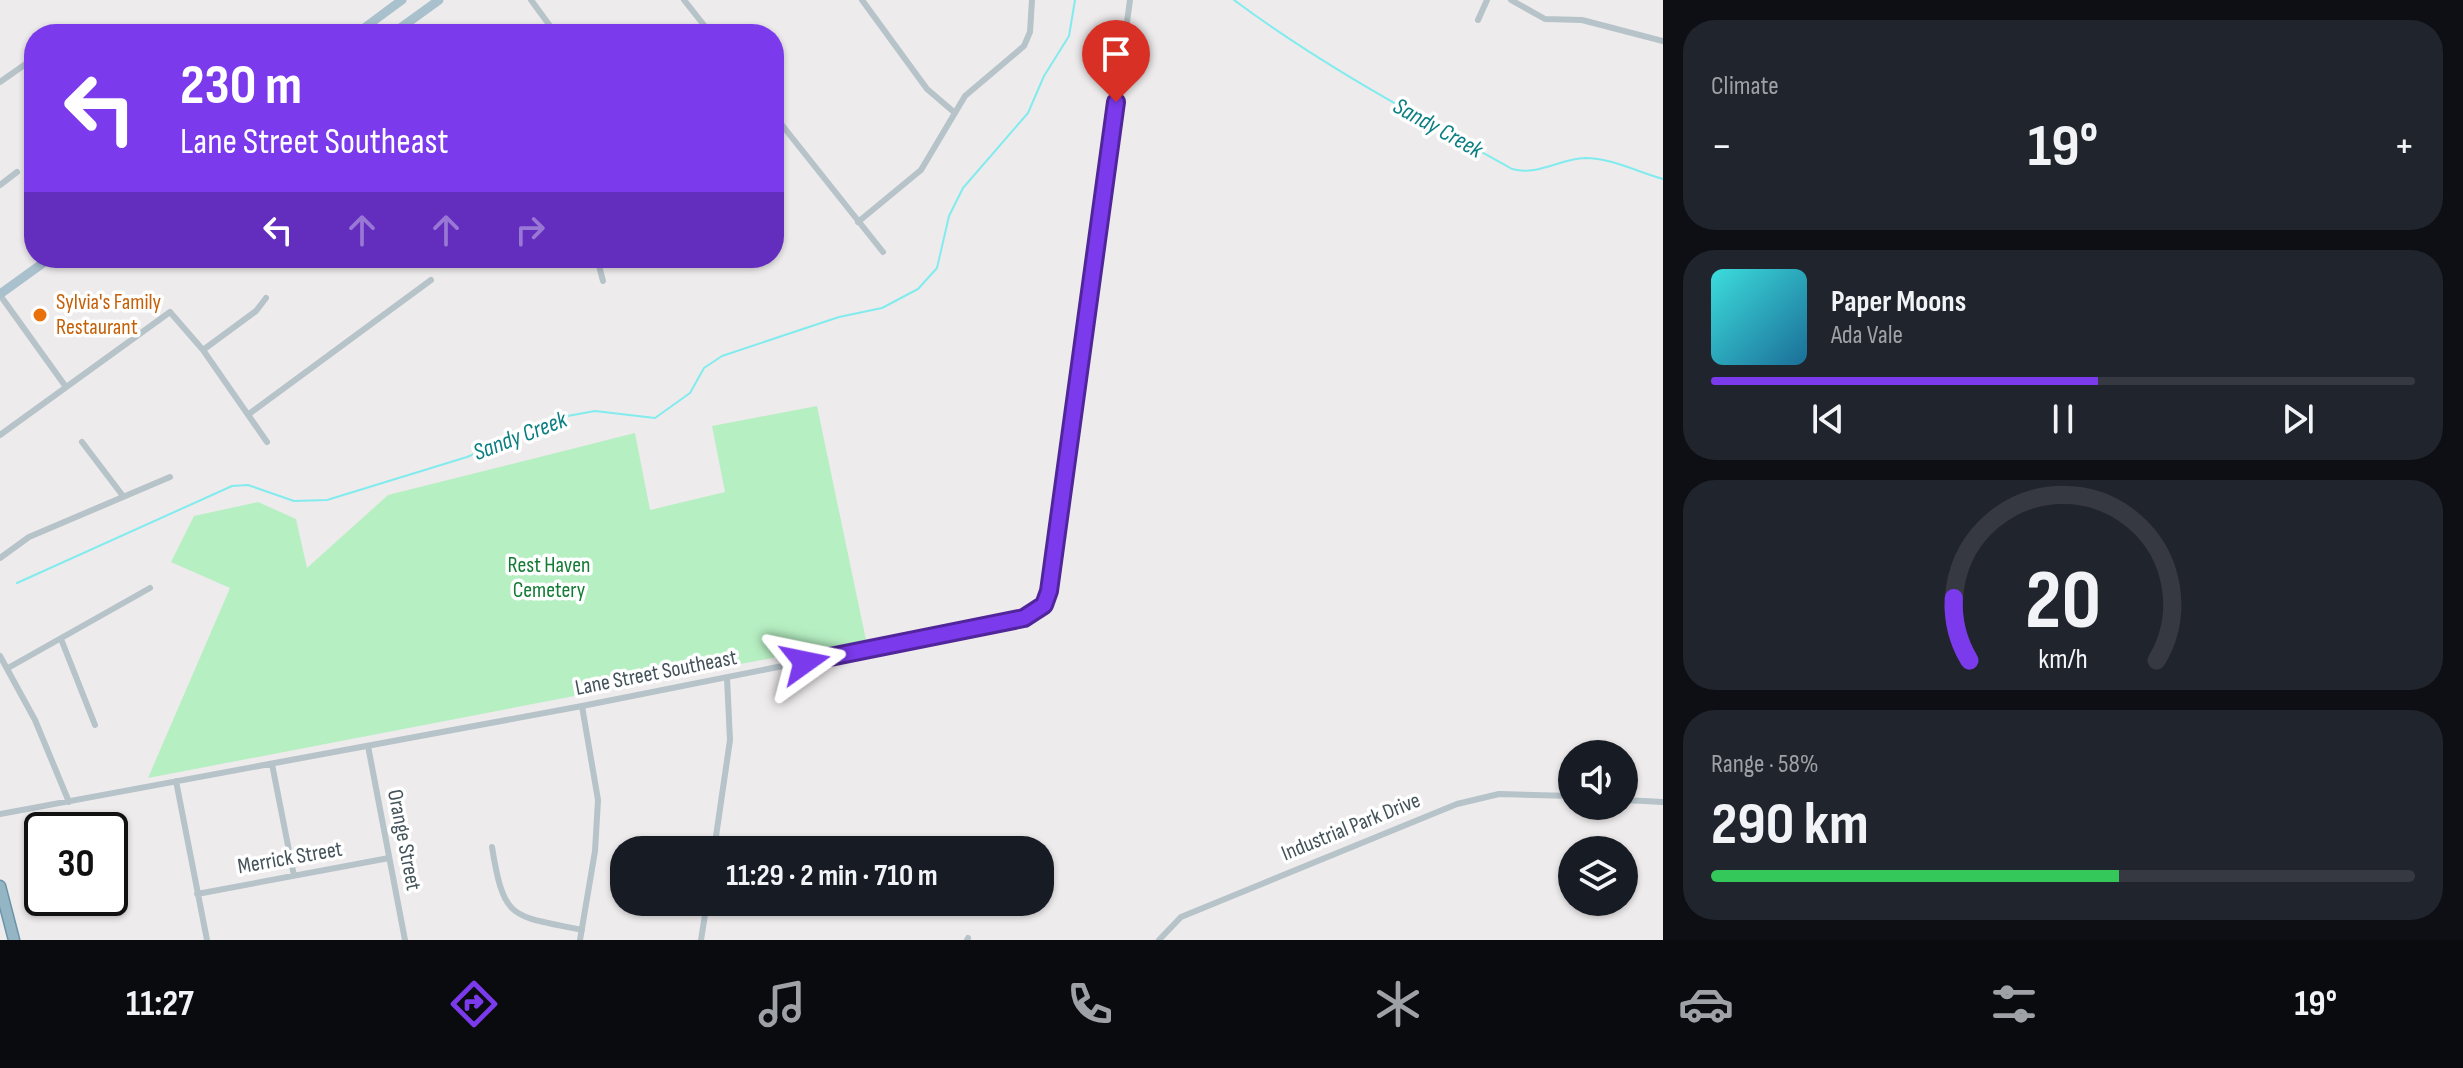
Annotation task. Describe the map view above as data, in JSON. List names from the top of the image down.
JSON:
{
  "streets": {
    "street": [
      "Lane Street Southeast",
      "Industrial Park Drive",
      "Orange Street",
      "Merrick Street"
    ]
  },
  "crossings": [
    ["Lane Street Southeast", "Orange Street"],
    ["Orange Street", "Merrick Street"]
  ],
  "water": ["Sandy Creek"],
  "parks": ["Rest Haven Cemetery"],
  "places": ["Sylvia's Family Restaurant"],
  "page": {
    "tile": [
      "Climate",
      ["Range · 58%", "290 km"]
    ],
    "turn": ["230 m", "Lane Street Southeast"],
    "heat": ["−", "19°", "+"],
    "song": ["Paper Moons", "Ada Vale"],
    "limit": "30",
    "trip": "11:29 · 2 min · 710 m",
    "tabs": ["11:27", "19°"],
    "gauge": ["20", "km/h"]
  }
}
